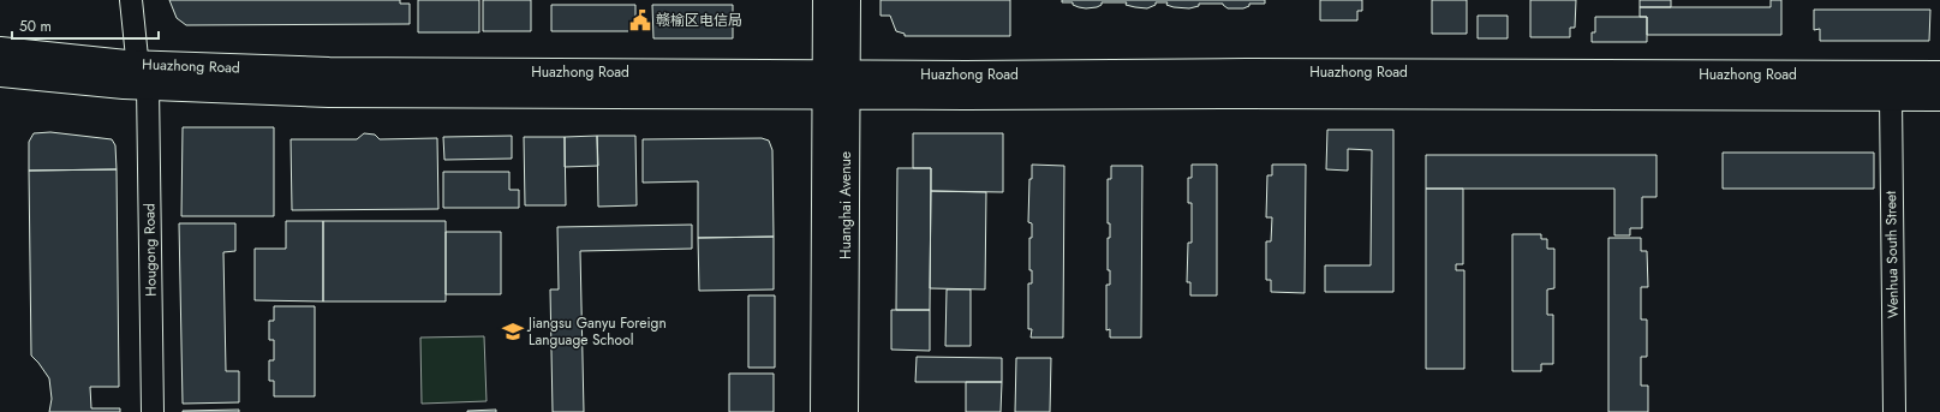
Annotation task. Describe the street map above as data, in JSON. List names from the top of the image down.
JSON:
{
  "streets": {
    "main road": ["Huazhong Road", "Huanghai Avenue"],
    "street": ["Hougong Road", "Wenhua South Street"]
  },
  "crossings": [
    ["Huazhong Road", "Huanghai Avenue"],
    ["Huazhong Road", "Hougong Road"],
    ["Huazhong Road", "Wenhua South Street"]
  ],
  "places": {
    "public building": ["赣榆区电信局"],
    "school or university": ["Jiangsu Ganyu Foreign Language School"]
  },
  "scale_bar": "50 m"
}
